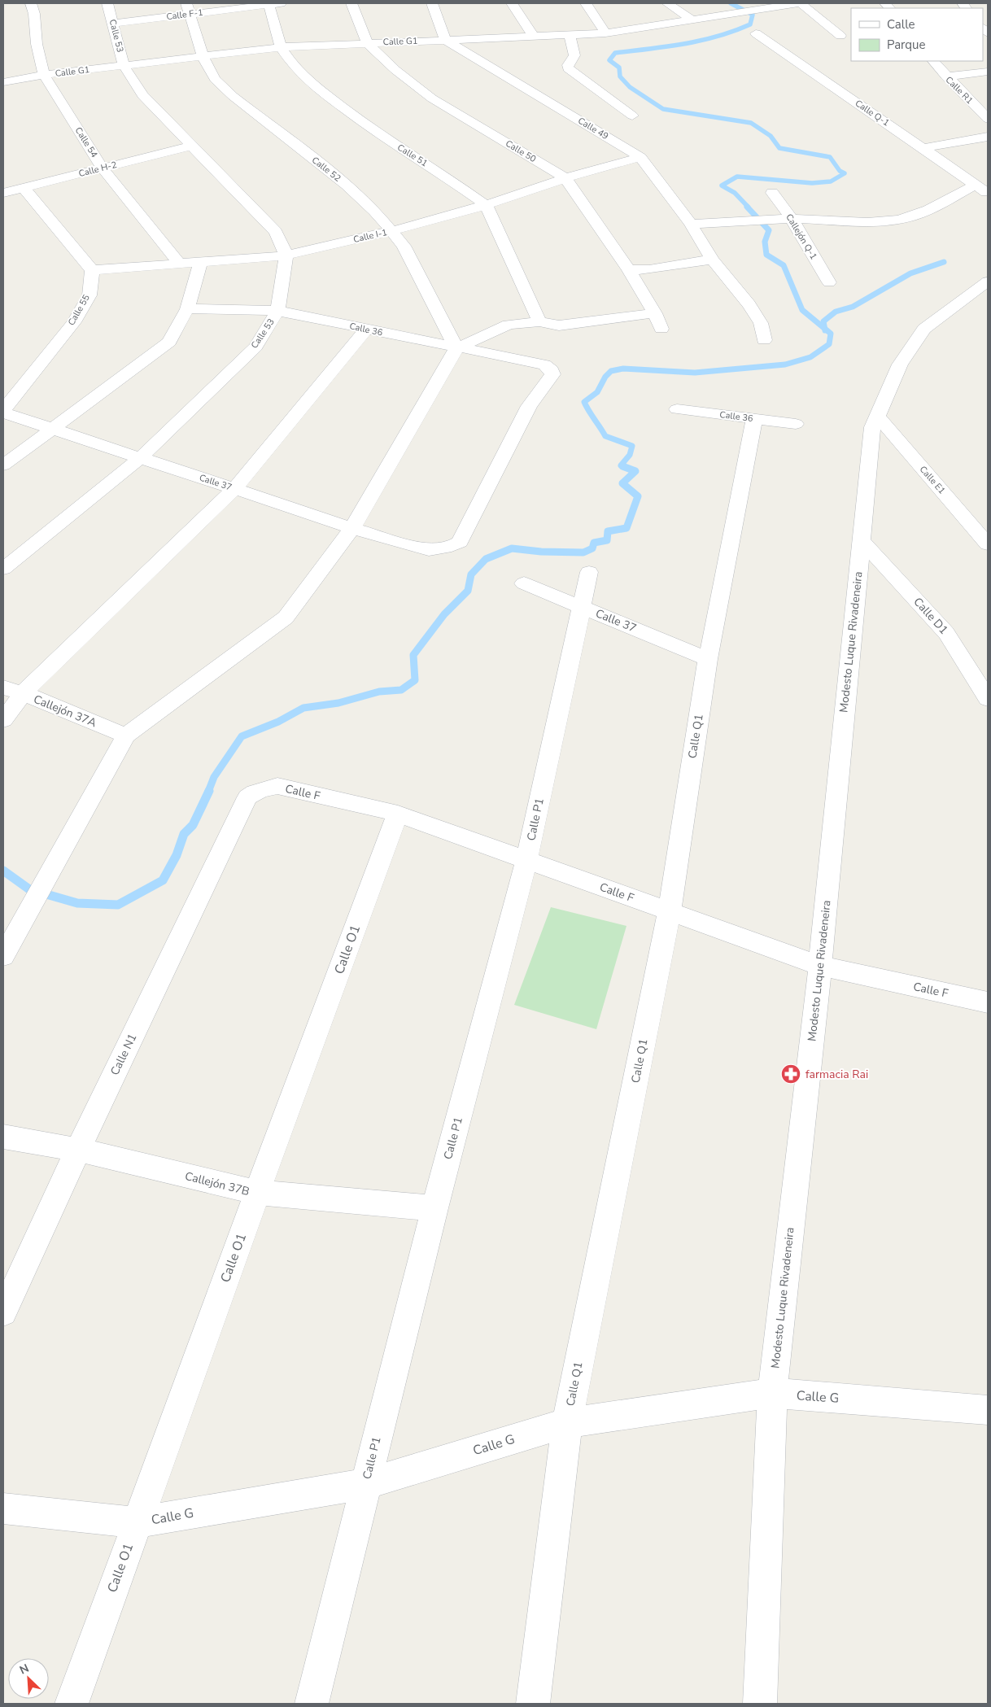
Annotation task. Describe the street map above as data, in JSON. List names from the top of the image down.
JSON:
{
  "streets": {
    "street": [
      "Calle F-1",
      "Calle 53",
      "Calle G1",
      "Calle R1",
      "Calle Q-1",
      "Calle 49",
      "Calle 54",
      "Calle 50",
      "Calle 51",
      "Calle H-2",
      "Calle 52",
      "Calle I-1",
      "Callejón Q-1",
      "Calle 55",
      "Calle 36",
      "Calle E1",
      "Calle 37",
      "Calle D1",
      "Modesto Luque Rivadeneira",
      "Callejón 37A",
      "Calle Q1",
      "Calle F",
      "Calle P1",
      "Calle O1",
      "Calle N1",
      "Callejón 37B",
      "Calle G"
    ]
  },
  "crossings": [
    ["Calle F-1", "Calle 53"],
    ["Calle F-1", "Calle 51"],
    ["Calle F-1", "Calle 52"],
    ["Calle 53", "Calle G1"],
    ["Calle 53", "Calle H-2"],
    ["Calle 53", "Calle I-1"],
    ["Calle 53", "Calle 36"],
    ["Calle 53", "Calle 37"],
    ["Calle G1", "Calle 49"],
    ["Calle G1", "Calle 54"],
    ["Calle G1", "Calle 50"],
    ["Calle G1", "Calle 51"],
    ["Calle G1", "Calle 52"],
    ["Calle 49", "Calle I-1"],
    ["Calle 54", "Calle H-2"],
    ["Calle 54", "Calle I-1"],
    ["Calle 50", "Calle I-1"],
    ["Calle 51", "Calle I-1"],
    ["Calle 52", "Calle I-1"],
    ["Calle 52", "Calle 36"],
    ["Calle I-1", "Calle 55"],
    ["Calle 55", "Calle 37"],
    ["Calle 36", "Calle 37"],
    ["Calle 36", "Calle Q1"],
    ["Calle E1", "Modesto Luque Rivadeneira"],
    ["Calle 37", "Calle Q1"],
    ["Calle 37", "Calle P1"],
    ["Calle D1", "Modesto Luque Rivadeneira"],
    ["Modesto Luque Rivadeneira", "Calle F"],
    ["Modesto Luque Rivadeneira", "Calle G"],
    ["Calle Q1", "Calle F"],
    ["Calle Q1", "Calle G"],
    ["Calle F", "Calle P1"],
    ["Calle F", "Calle O1"],
    ["Calle F", "Calle N1"],
    ["Calle P1", "Callejón 37B"],
    ["Calle P1", "Calle G"],
    ["Calle O1", "Callejón 37B"],
    ["Calle O1", "Calle G"],
    ["Calle N1", "Callejón 37B"]
  ],
  "places": {
    "pharmacy": ["farmacia Rai"]
  },
  "legend": ["Calle", "Parque"],
  "north": "top left"
}
